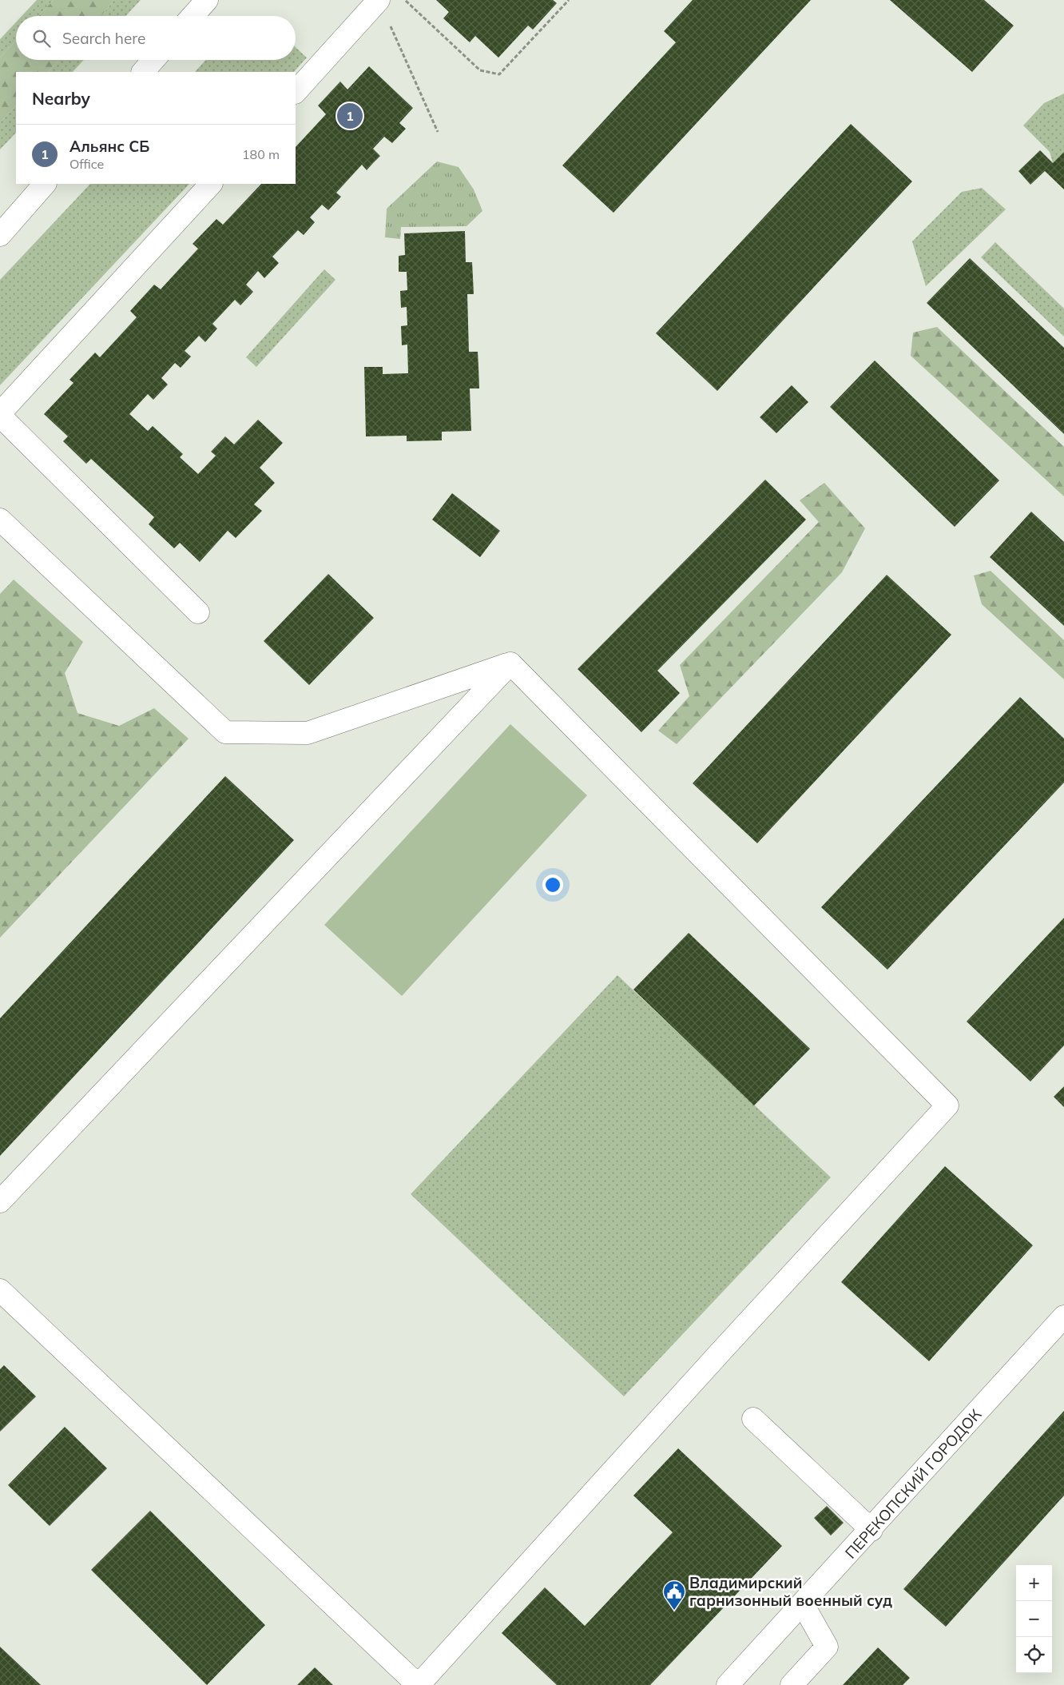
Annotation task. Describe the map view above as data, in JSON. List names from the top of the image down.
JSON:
{
  "streets": {
    "street": ["ПЕРЕКОПСКИЙ ГОРОДОК"]
  },
  "places": {
    "public building": ["Владимирский гарнизонный военный суд"]
  },
  "page": {
    "search": "Search here",
    "heading": "Nearby",
    "pins": "1",
    "list": [
      {
        "mark": "1",
        "name": "Альянс СБ",
        "note": "Office",
        "value": "180 m"
      }
    ],
    "map_buttons": ["+", "−"]
  }
}
